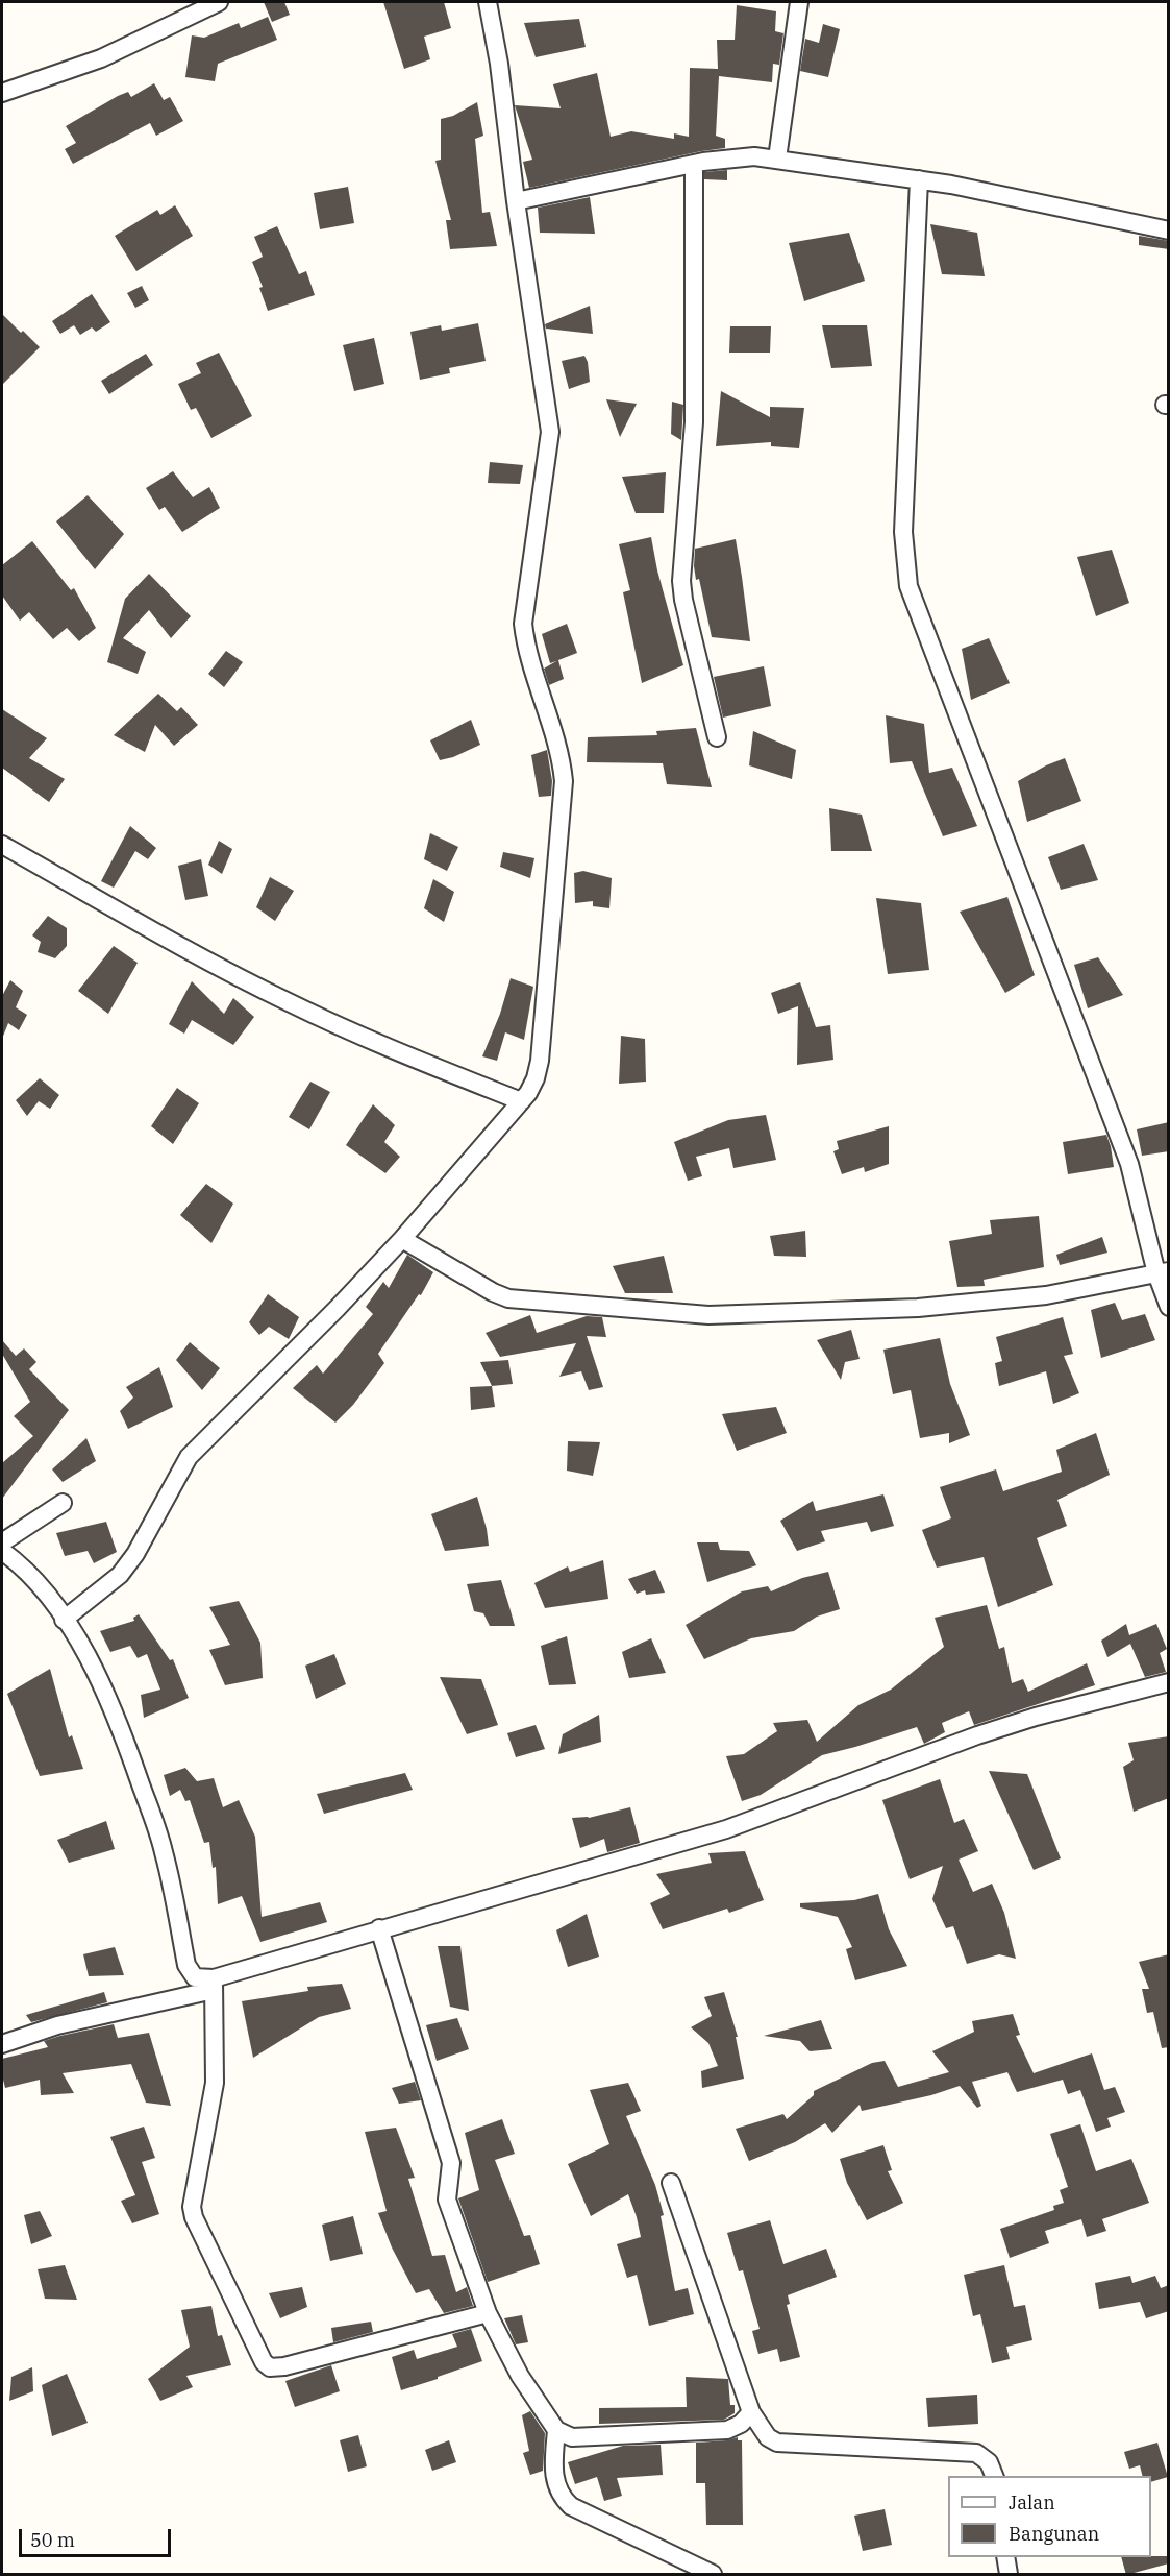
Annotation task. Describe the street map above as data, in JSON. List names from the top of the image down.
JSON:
{
  "legend": ["Jalan", "Bangunan"],
  "scale_bar": "50 m"
}
